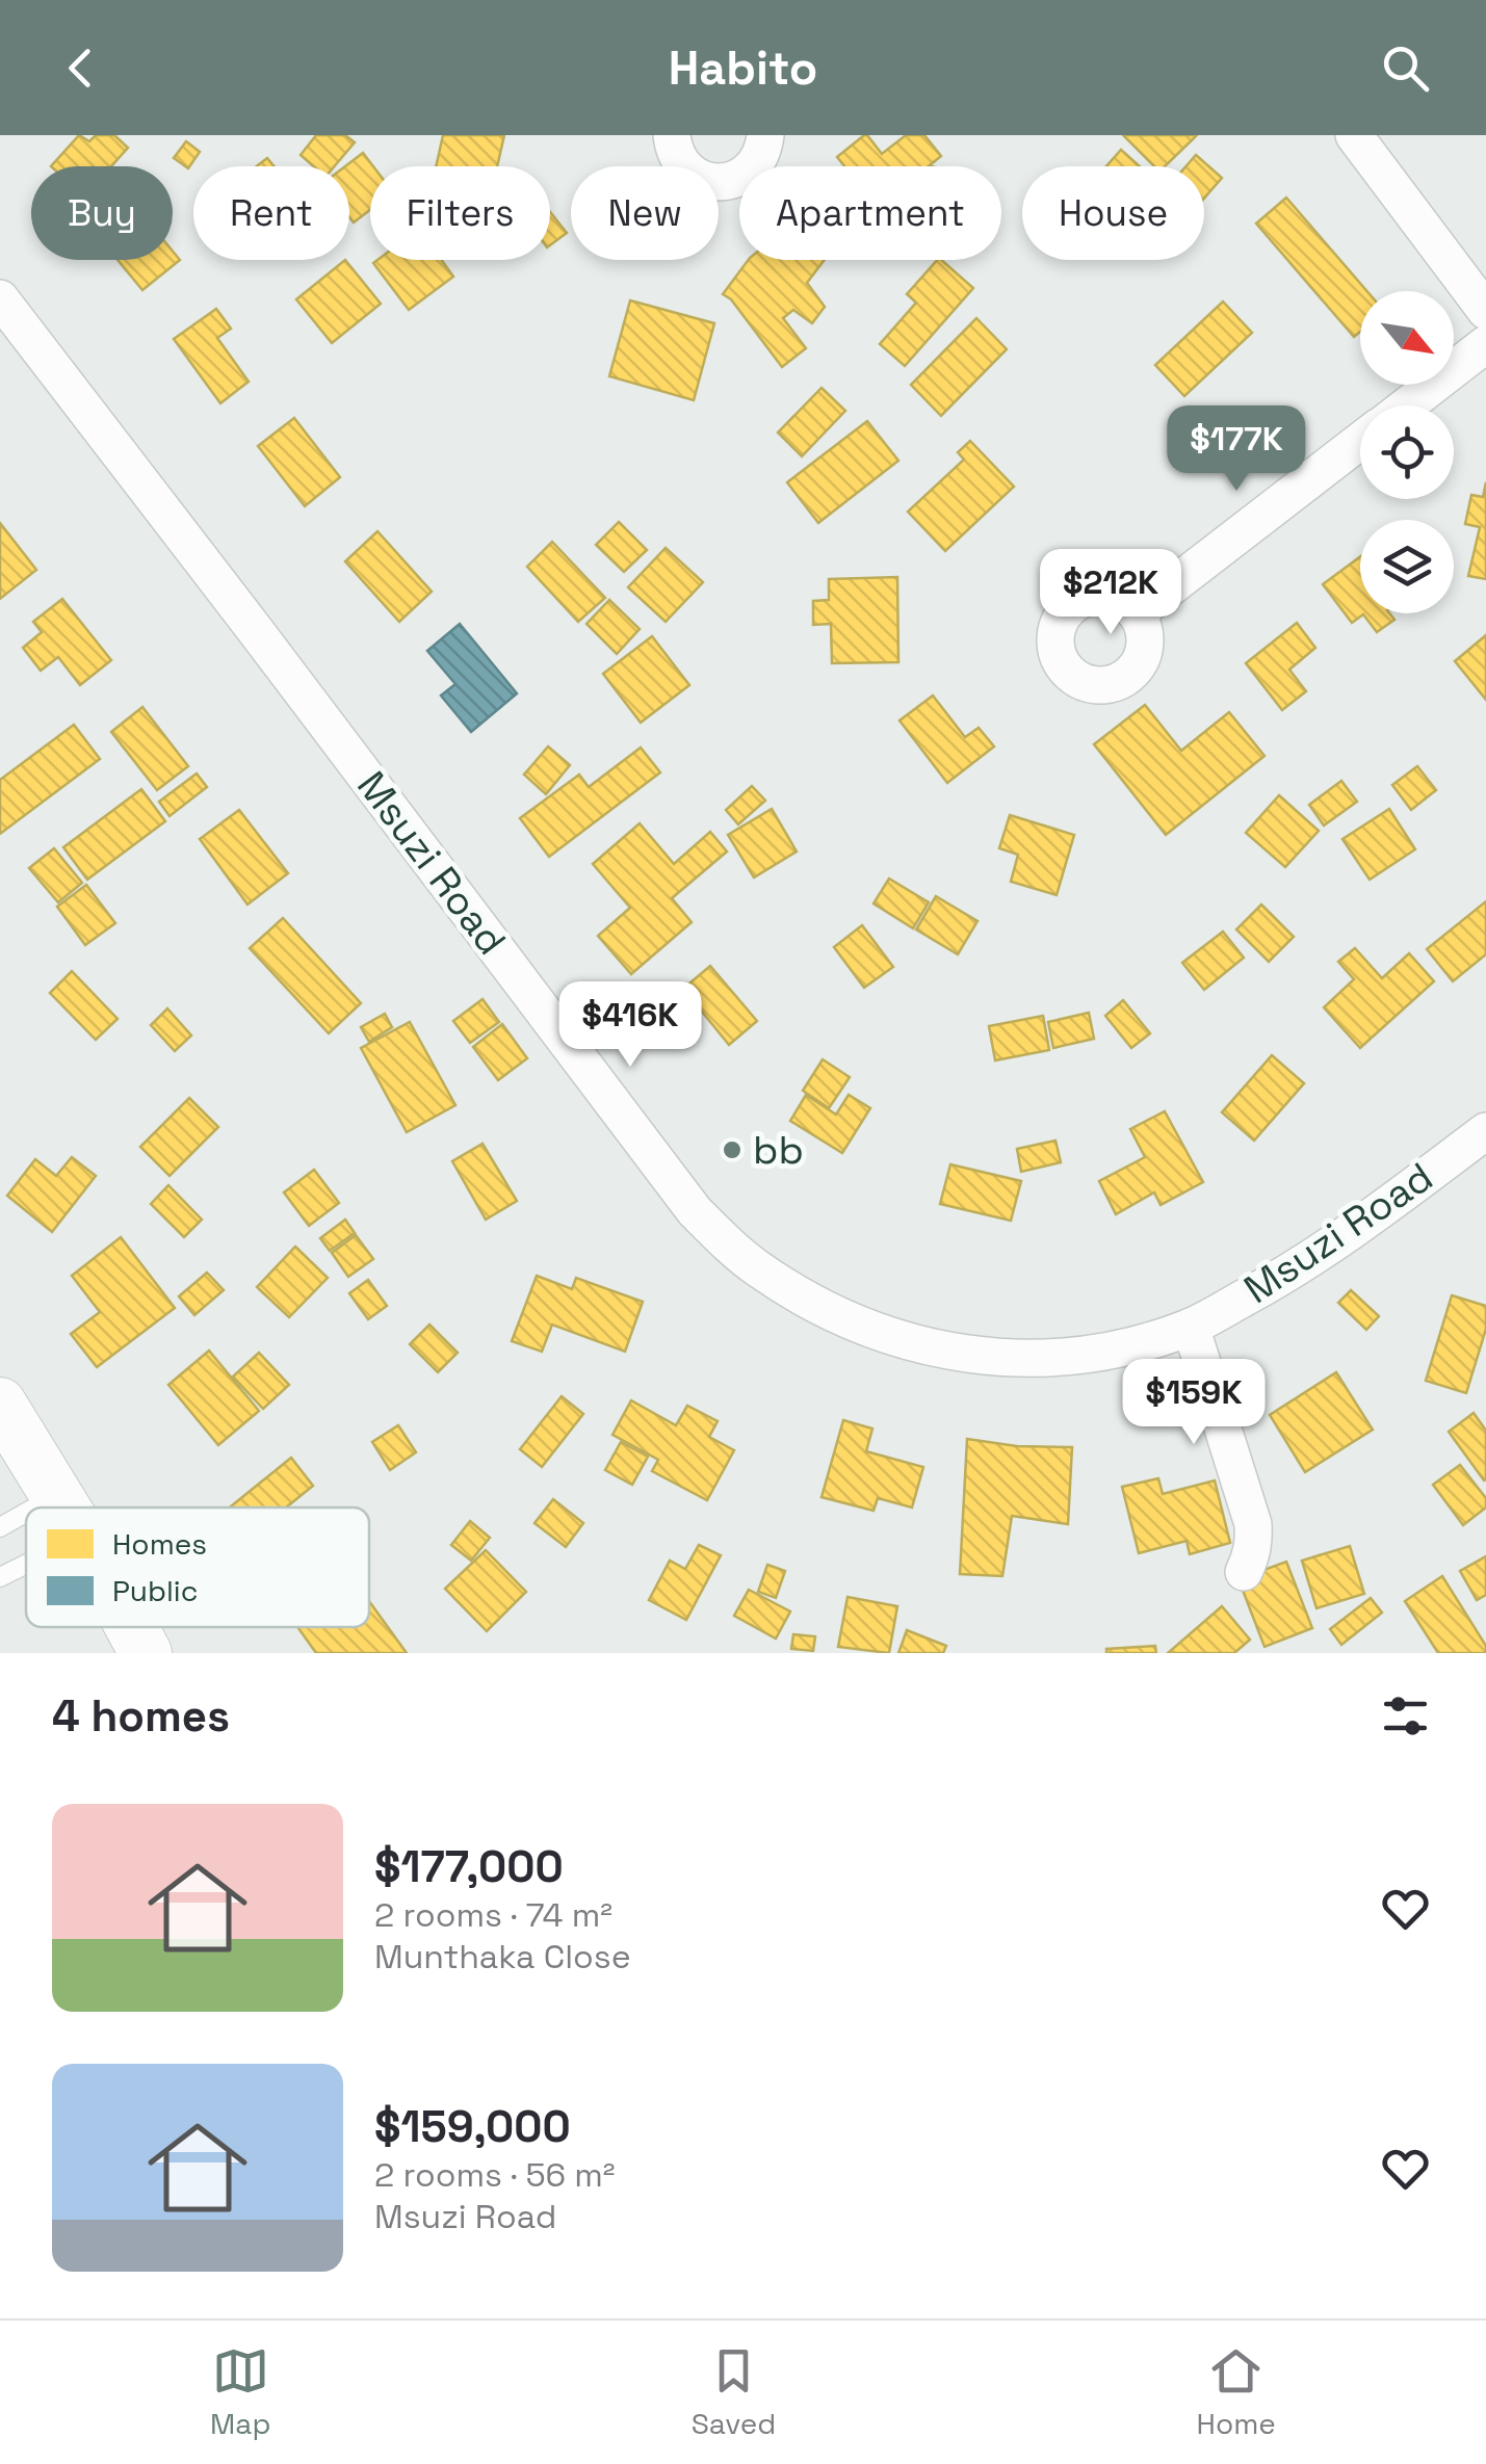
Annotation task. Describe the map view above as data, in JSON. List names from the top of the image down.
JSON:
{
  "streets": {
    "street": ["Msuzi Road"]
  },
  "places": ["bb"],
  "legend": ["Homes", "Public"],
  "north": "bottom right",
  "page": {
    "header": "Habito",
    "chip": [
      "Buy",
      "Rent",
      "Filters",
      "New",
      "Apartment",
      "House"
    ],
    "price": [
      "$177K",
      "$212K",
      "$416K",
      "$159K"
    ],
    "heading": "4 homes",
    "list": [
      {
        "name": "$177,000",
        "note": "2 rooms · 74 m² · Munthaka Close"
      },
      {
        "name": "$159,000",
        "note": "2 rooms · 56 m² · Msuzi Road"
      }
    ],
    "tabs": ["Map", "Saved", "Home"]
  }
}
